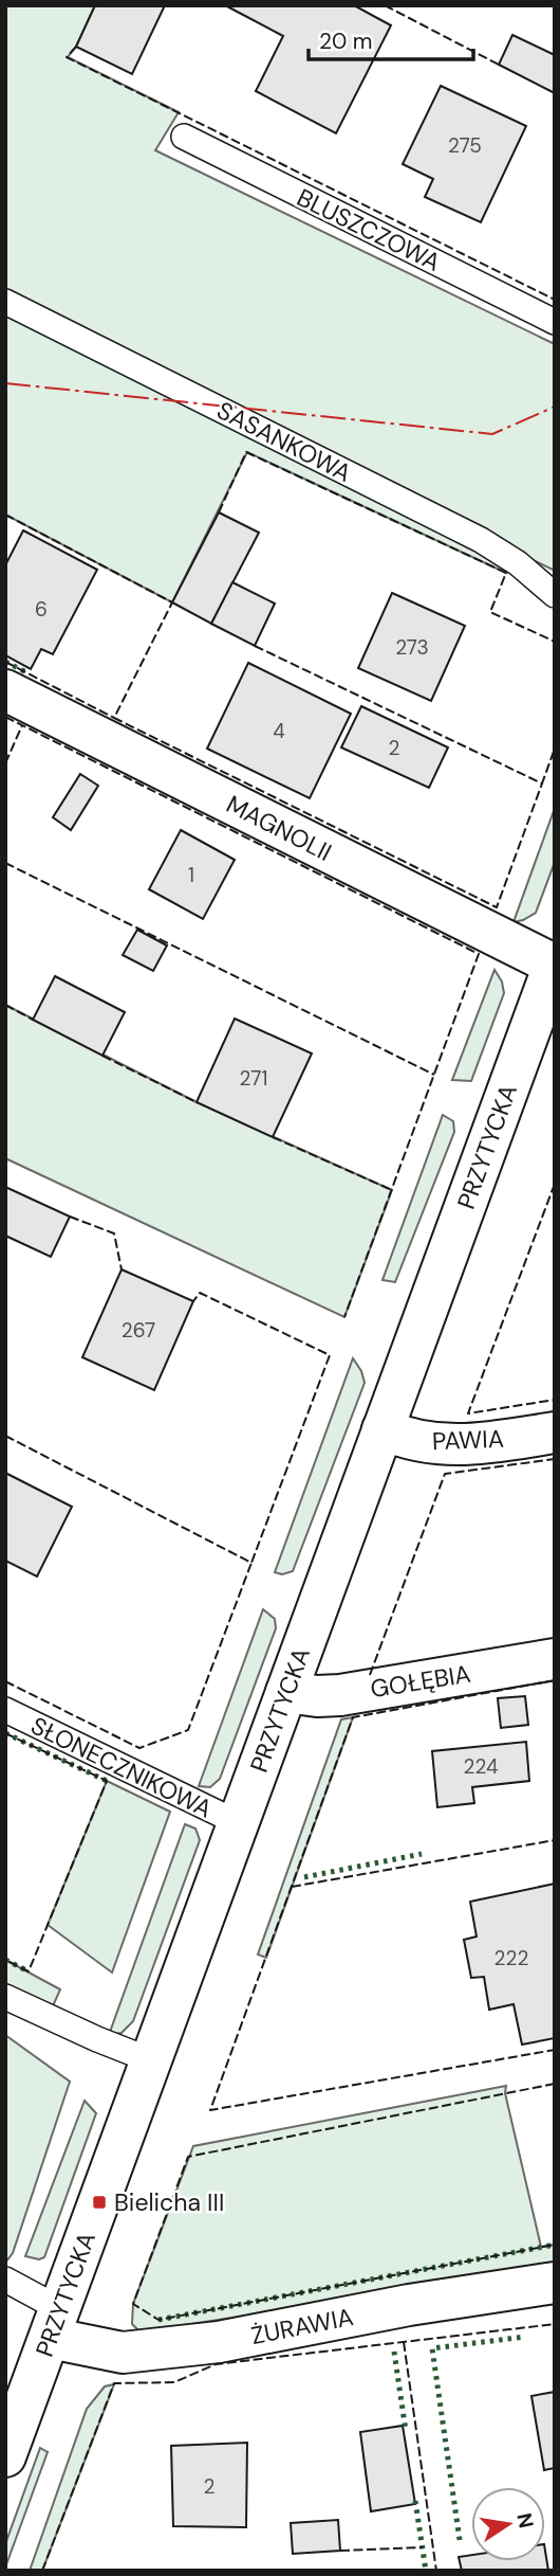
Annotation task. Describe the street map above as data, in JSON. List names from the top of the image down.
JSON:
{
  "streets": {
    "street": [
      "MAGNOLII",
      "PRZYTYCKA",
      "PAWIA",
      "GOŁĘBIA",
      "ŻURAWIA"
    ],
    "lane": ["BLUSZCZOWA", "SASANKOWA", "SŁONECZNIKOWA"]
  },
  "crossings": [
    ["MAGNOLII", "PRZYTYCKA"],
    ["PRZYTYCKA", "PAWIA"],
    ["PRZYTYCKA", "GOŁĘBIA"],
    ["PRZYTYCKA", "SŁONECZNIKOWA"],
    ["PRZYTYCKA", "ŻURAWIA"]
  ],
  "places": {
    "transit": ["Bielicha III"]
  },
  "house_numbers": [
    "275",
    "6",
    "273",
    "4",
    "2",
    "1",
    "271",
    "267",
    "224",
    "222",
    "2"
  ],
  "scale_bar": "20 m",
  "north": "right"
}
